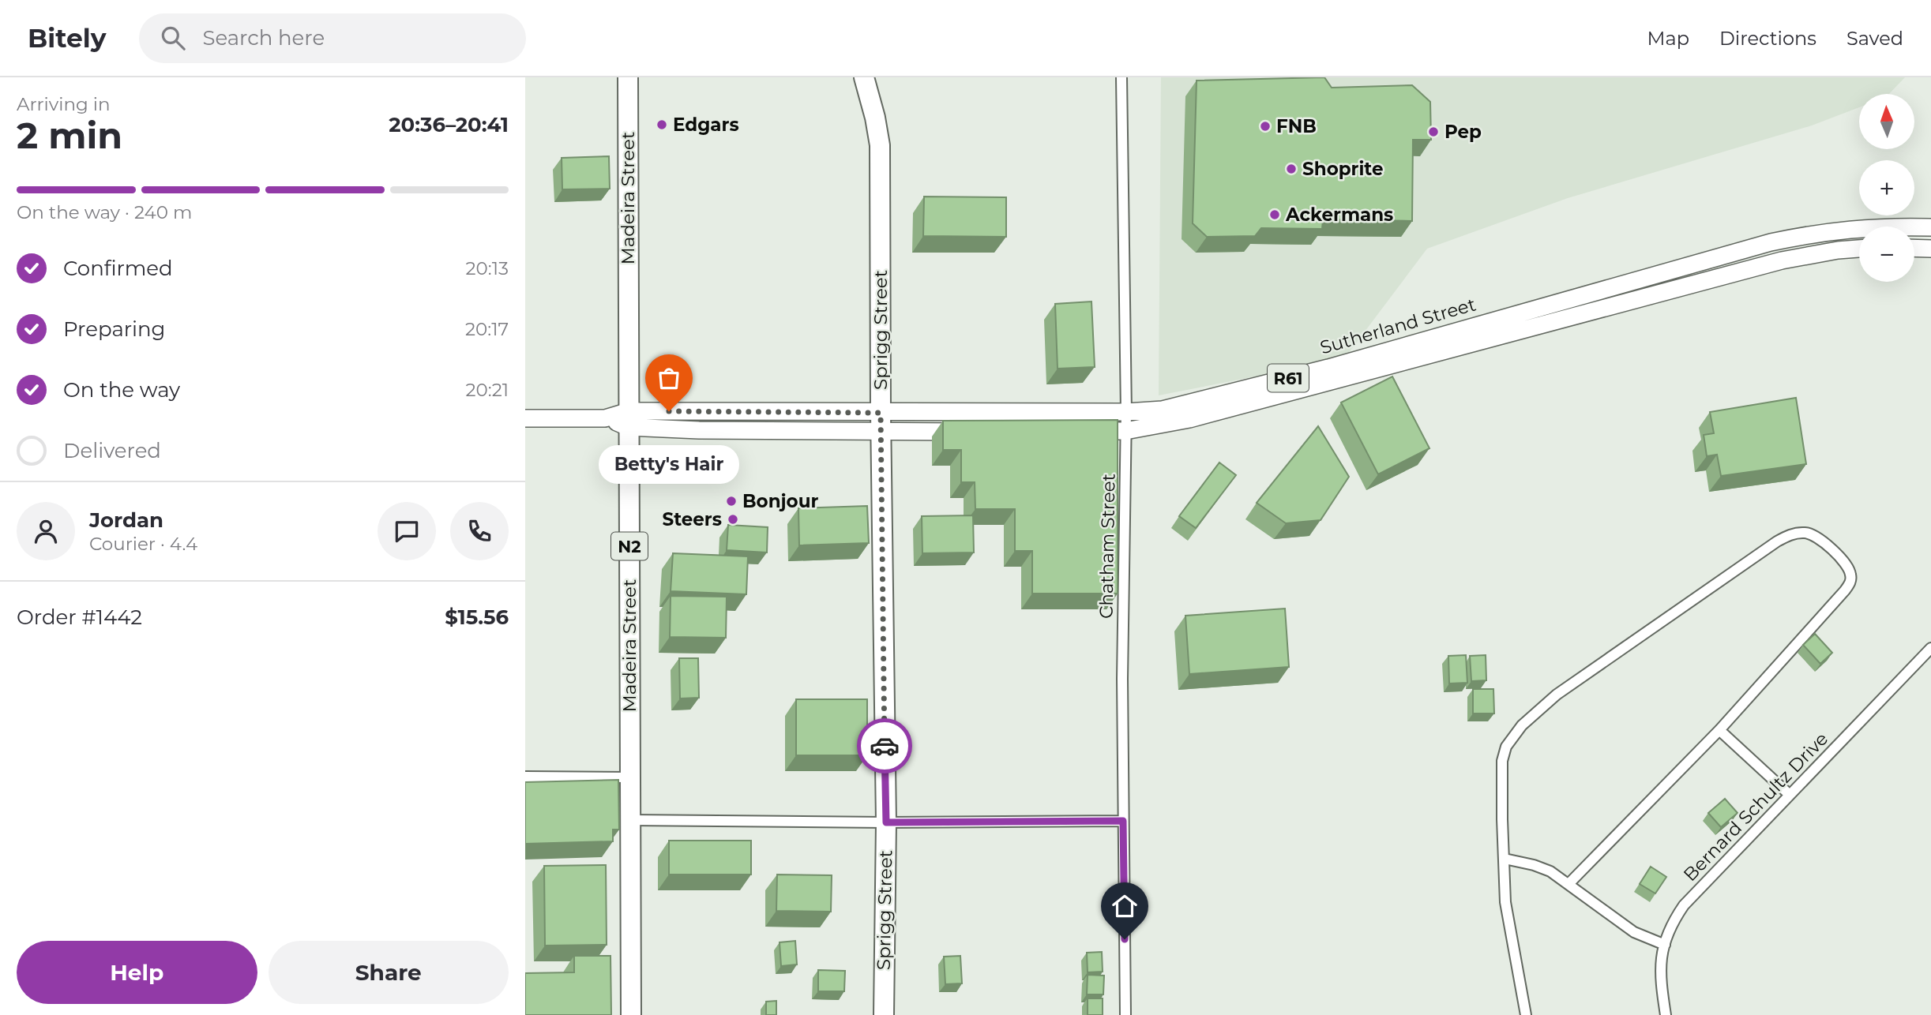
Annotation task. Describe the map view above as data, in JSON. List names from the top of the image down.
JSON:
{
  "streets": {
    "highway": ["Madeira Street", "Sprigg Street", "N2"],
    "main road": ["Sutherland Street", "R61"],
    "street": ["Chatham Street", "Bernard Schultz Drive"]
  },
  "crossings": [
    ["Madeira Street", "Sutherland Street"],
    ["Sutherland Street", "Sprigg Street"],
    ["Sutherland Street", "Chatham Street"]
  ],
  "places": [
    "Edgars",
    "FNB",
    "Pep",
    "Shoprite",
    "Ackermans",
    "Betty's Hair",
    "Bonjour",
    "Steers"
  ],
  "north": "top",
  "page": {
    "header": "Bitely",
    "search": "Search here",
    "nav": ["Map", "Directions", "Saved"],
    "heading": ["2 min", "Arriving in", "20:36–20:41"],
    "panel": [
      "Jordan",
      "Courier · 4.4",
      "Order #1442",
      "$15.56"
    ],
    "map_buttons": ["+", "−"],
    "bar": "On the way · 240 m",
    "list": [
      ["Confirmed", "20:13"],
      ["Preparing", "20:17"],
      ["On the way", "20:21"],
      "Delivered"
    ],
    "bubble": "Betty's Hair",
    "buttons": ["Help", "Share"]
  }
}
